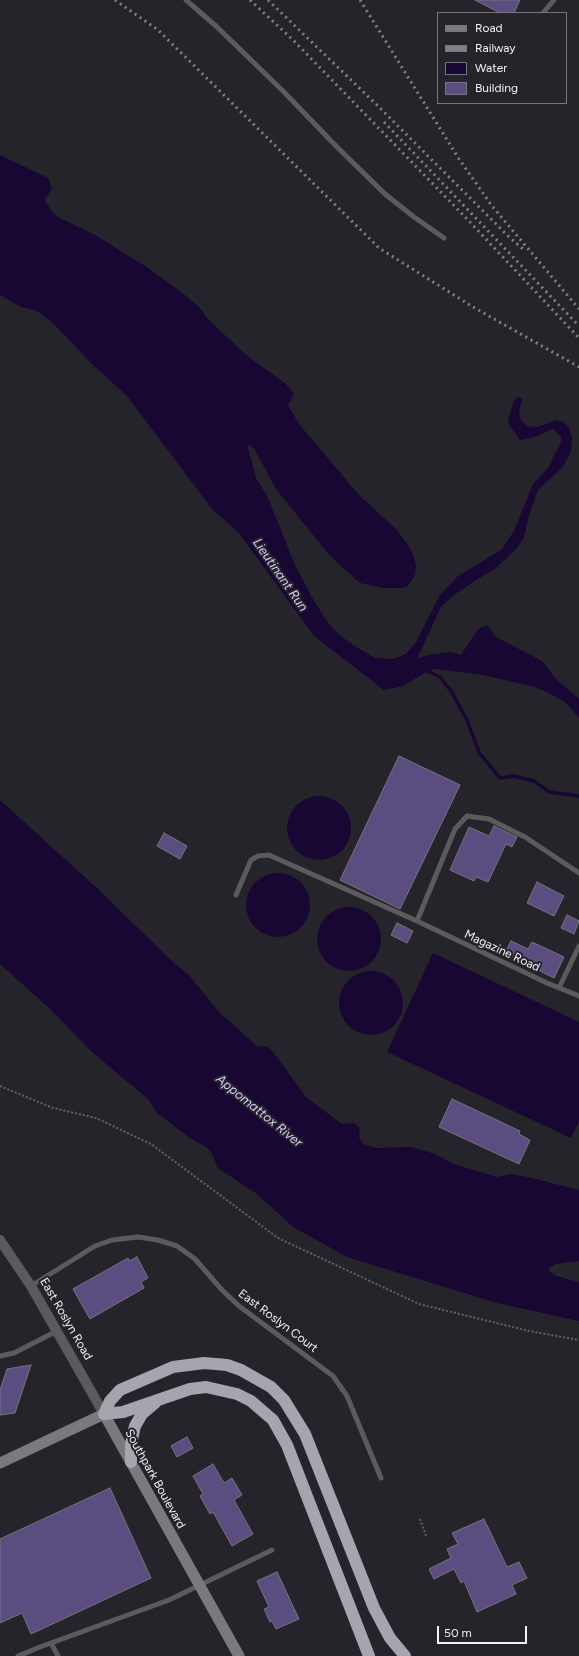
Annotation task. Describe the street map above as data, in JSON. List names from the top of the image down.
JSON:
{
  "streets": {
    "main road": ["Southpark Boulevard"],
    "street": ["East Roslyn Road"],
    "lane": ["Magazine Road", "East Roslyn Court"]
  },
  "crossings": [
    ["East Roslyn Road", "East Roslyn Court"],
    ["East Roslyn Road", "Southpark Boulevard"]
  ],
  "water": ["Lieutinant Run", "Appomattox River"],
  "legend": [
    "Road",
    "Railway",
    "Water",
    "Building"
  ],
  "scale_bar": "50 m"
}
